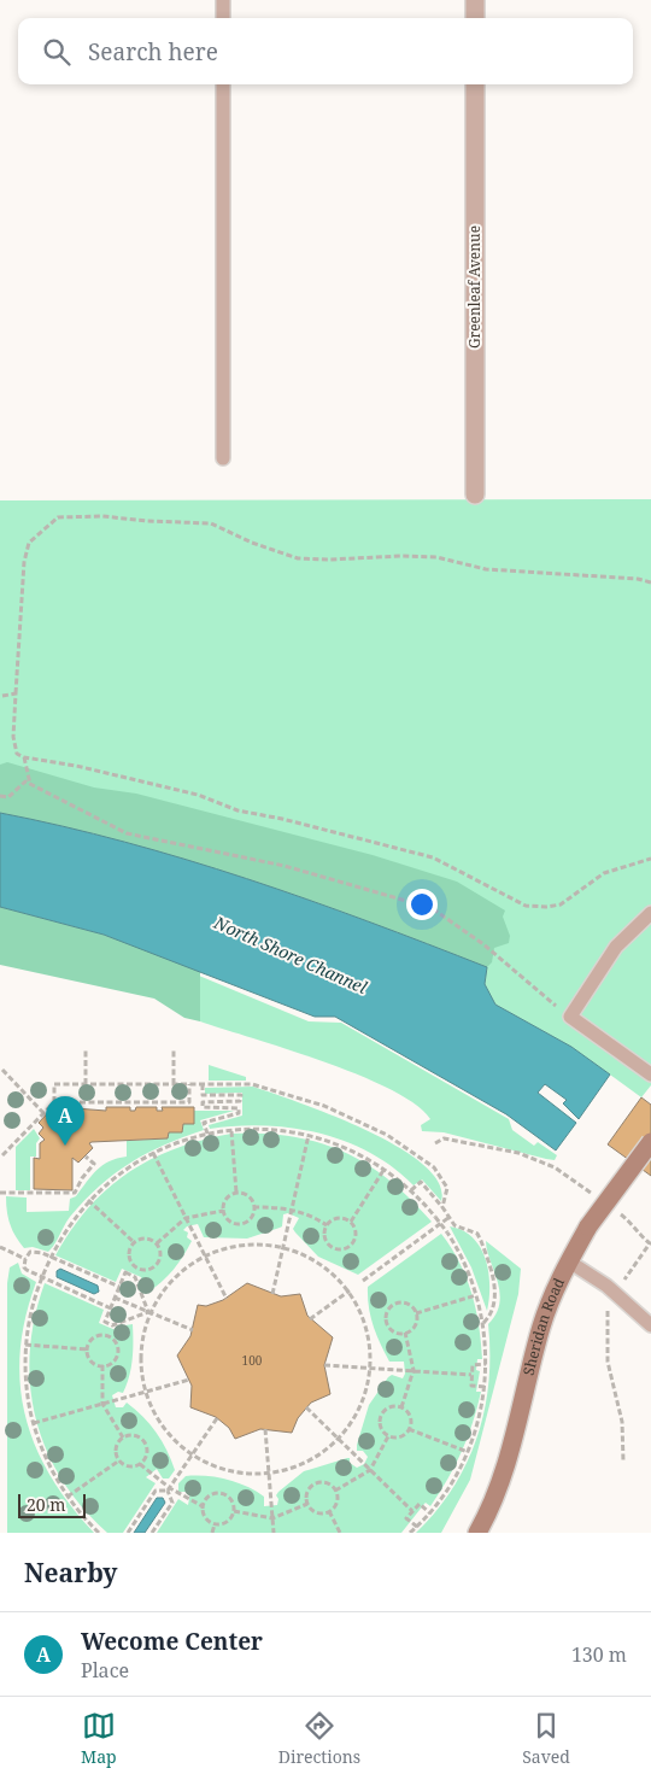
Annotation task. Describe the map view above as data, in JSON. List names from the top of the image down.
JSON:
{
  "streets": {
    "street": ["Greenleaf Avenue", "Sheridan Road"]
  },
  "water": ["North Shore Channel"],
  "house_numbers": ["100"],
  "scale_bar": "20 m",
  "page": {
    "search": "Search here",
    "pins": "A",
    "scale": "20 m",
    "heading": "Nearby",
    "list": [
      {
        "mark": "A",
        "name": "Wecome Center",
        "note": "Place",
        "value": "130 m"
      }
    ],
    "nav": ["Map", "Directions", "Saved"]
  }
}
